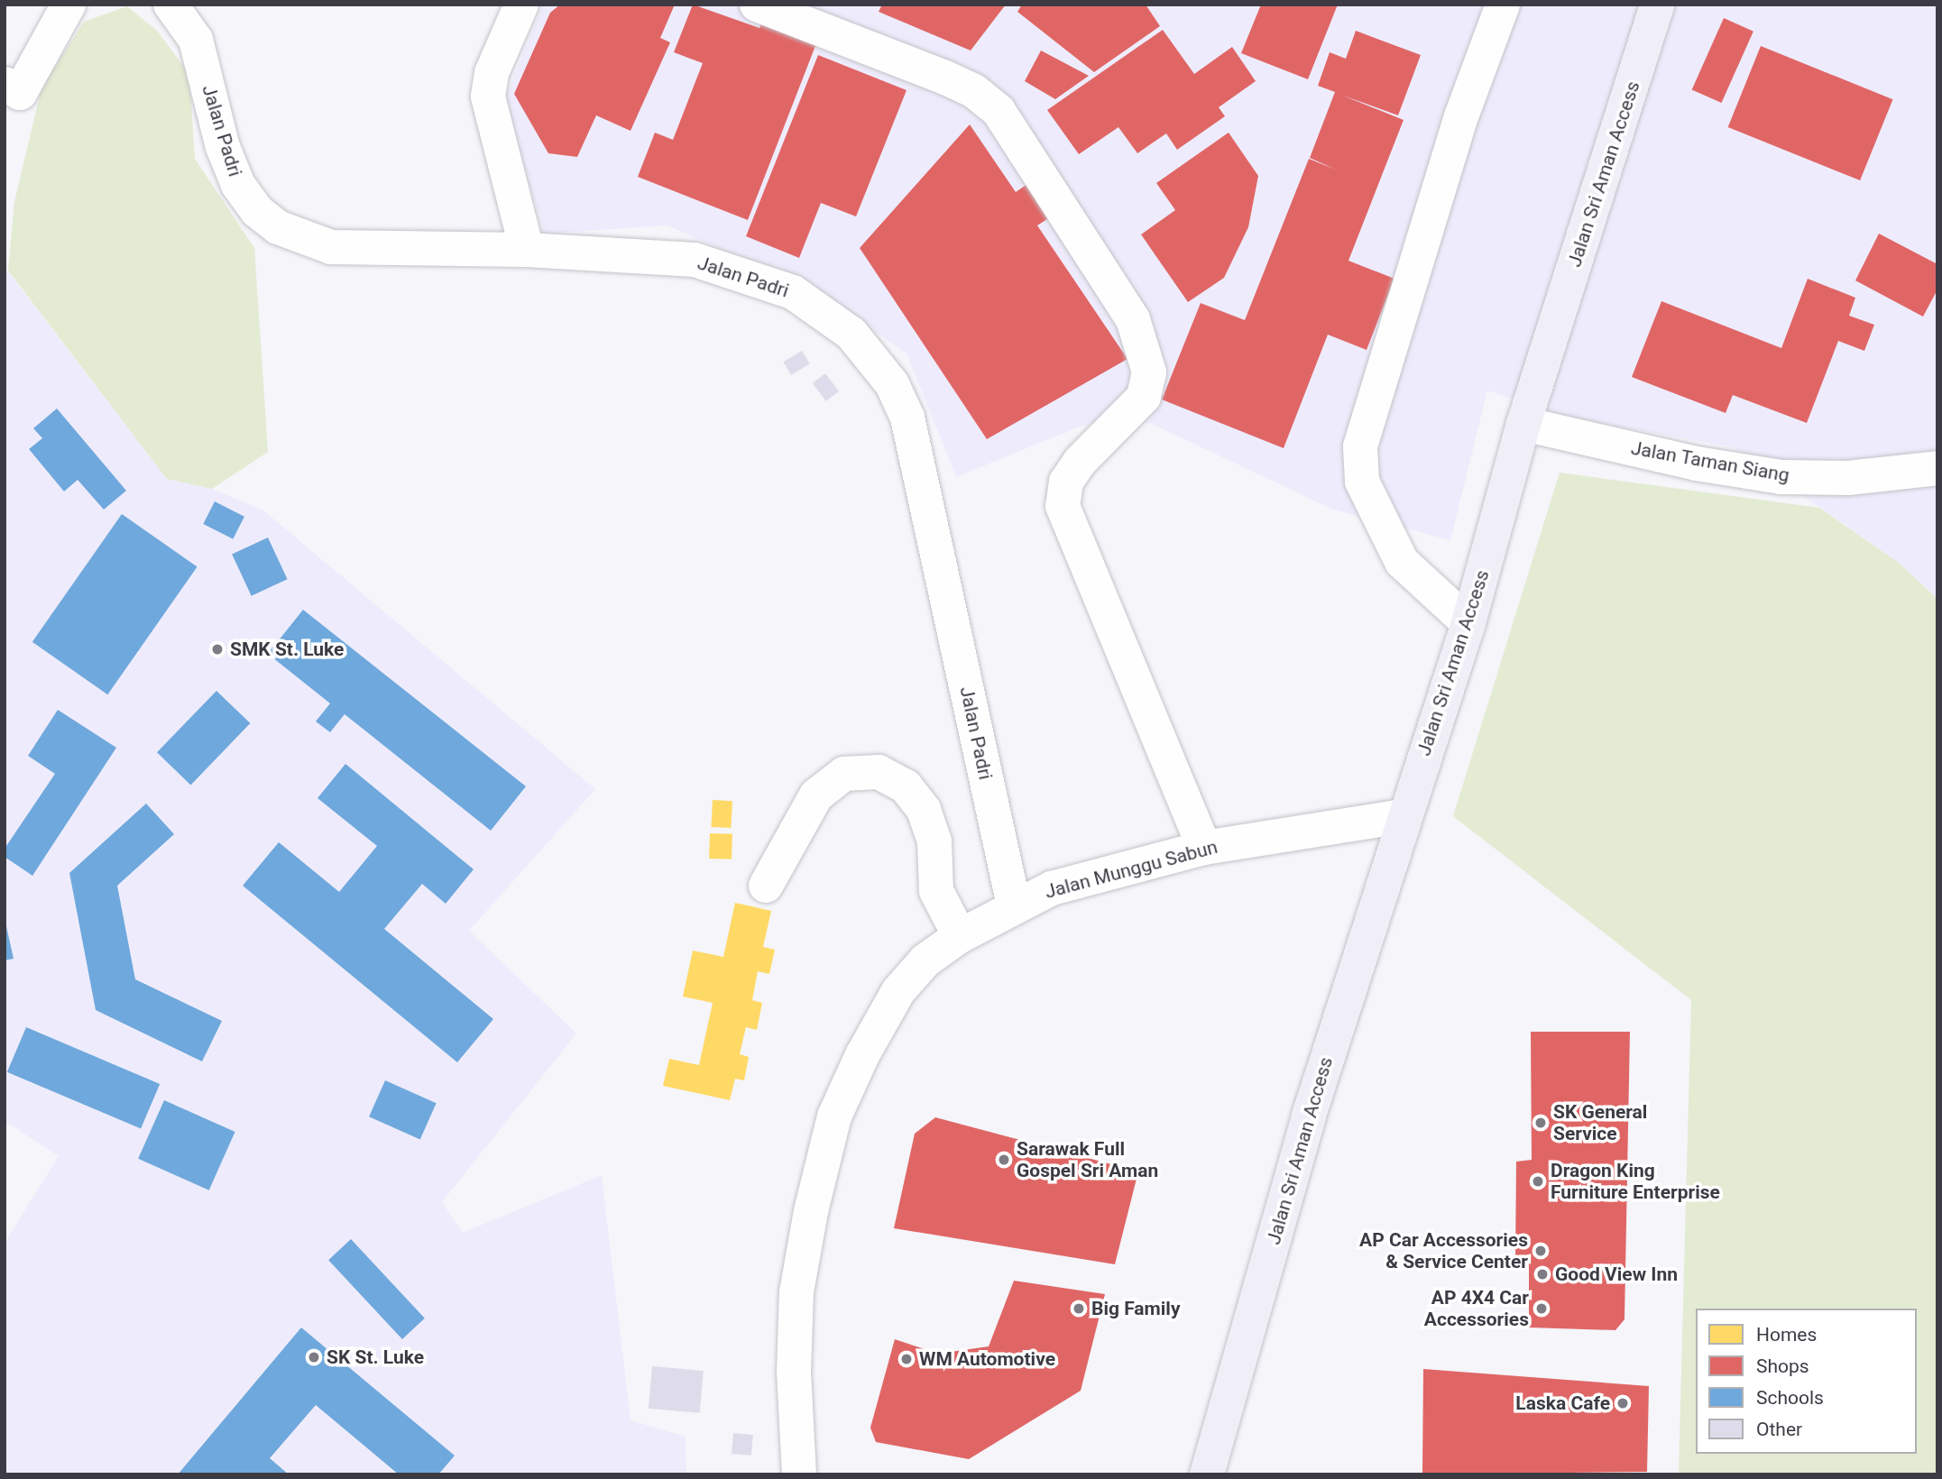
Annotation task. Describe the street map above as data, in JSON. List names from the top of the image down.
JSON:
{
  "streets": {
    "main road": ["Jalan Sri Aman Access"],
    "street": ["Jalan Padri", "Jalan Taman Siang", "Jalan Munggu Sabun"]
  },
  "crossings": [
    ["Jalan Padri", "Jalan Munggu Sabun"],
    ["Jalan Sri Aman Access", "Jalan Taman Siang"],
    ["Jalan Sri Aman Access", "Jalan Munggu Sabun"]
  ],
  "places": [
    "SMK St. Luke",
    "SK General Service",
    "Sarawak Full Gospel Sri Aman",
    "Dragon King Furniture Enterprise",
    "AP Car Accessories & Service Center",
    "Good View Inn",
    "Big Family",
    "AP 4X4 Car Accessories",
    "SK St. Luke",
    "WM Automotive",
    "Laska Cafe"
  ],
  "legend": [
    "Homes",
    "Shops",
    "Schools",
    "Other"
  ]
}
